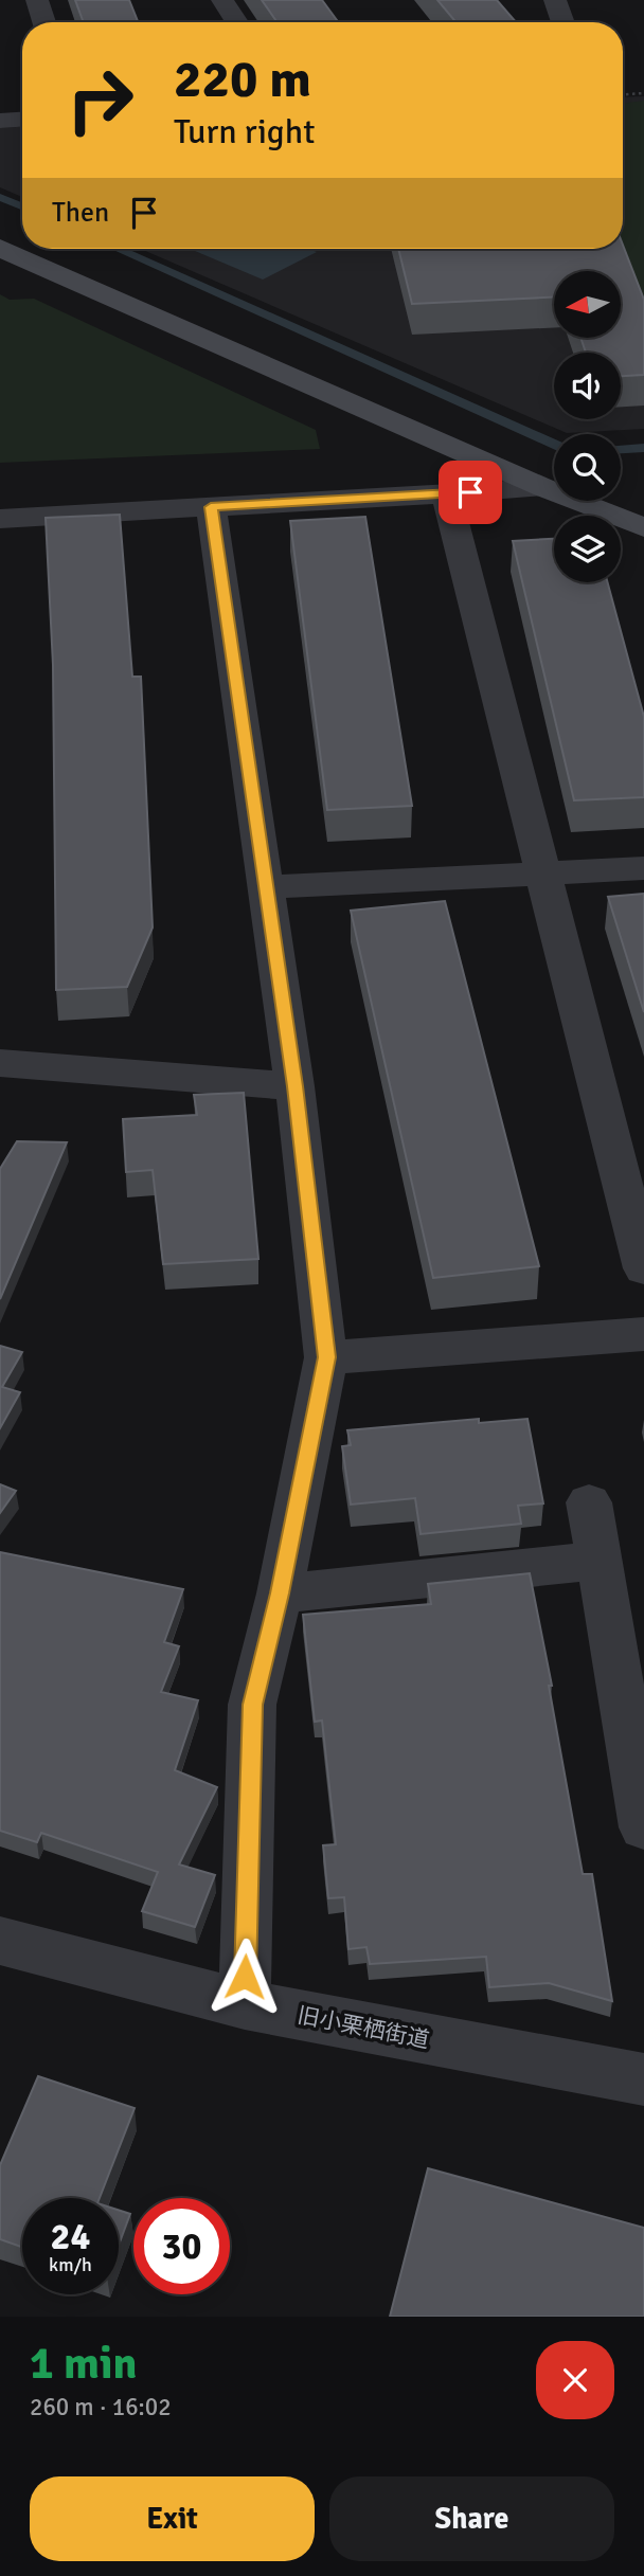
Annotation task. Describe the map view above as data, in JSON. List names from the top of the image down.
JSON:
{
  "streets": {
    "street": ["旧小栗栖街道"]
  },
  "north": "left",
  "page": {
    "turn": ["220 m", "Turn right"],
    "then": "Then",
    "speed": "24 km/h",
    "limit": "30",
    "heading": ["1 min", "260 m · 16:02"],
    "buttons": ["Exit", "Share"]
  }
}
